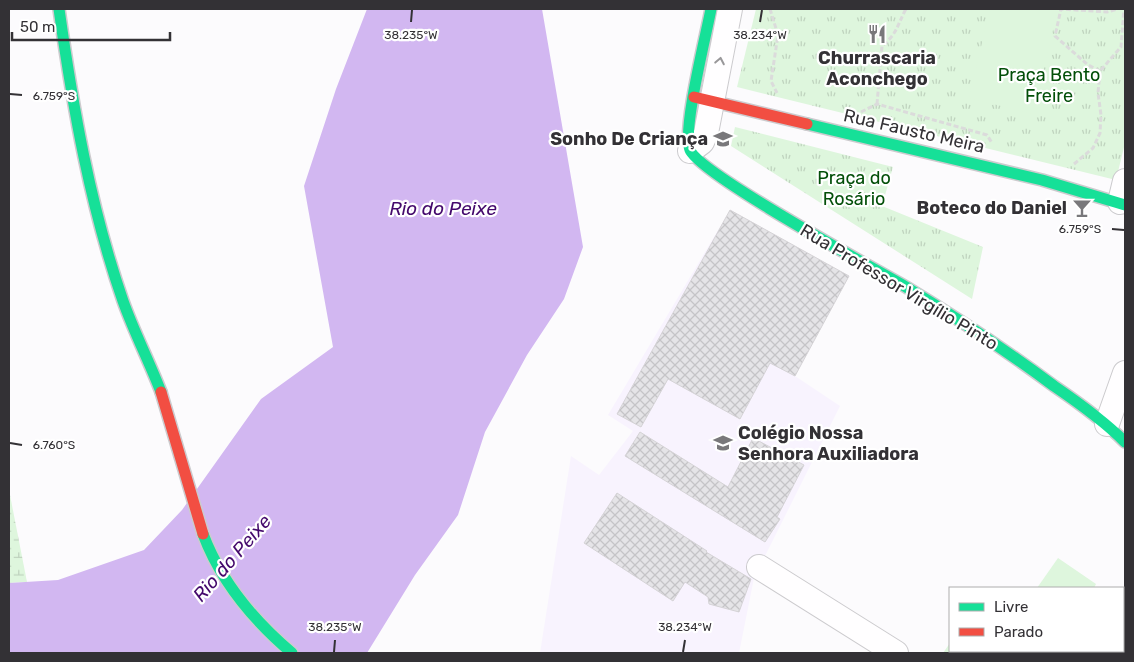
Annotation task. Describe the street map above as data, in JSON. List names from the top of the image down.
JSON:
{
  "streets": {
    "street": ["Rua Fausto Meira", "Rua Professor Virgílio Pinto"]
  },
  "water": ["Rio do Peixe"],
  "parks": ["Praça Bento Freire", "Praça do Rosário"],
  "places": {
    "restaurant": ["Churrascaria Aconchego"],
    "school or university": ["Sonho De Criança", "Colégio Nossa Senhora Auxiliadora"],
    "bar": ["Boteco do Daniel"]
  },
  "legend": ["Livre", "Parado"],
  "scale_bar": "50 m",
  "coordinates": [
    "38.235°W",
    "38.234°W",
    "6.759°S",
    "6.760°S"
  ]
}
